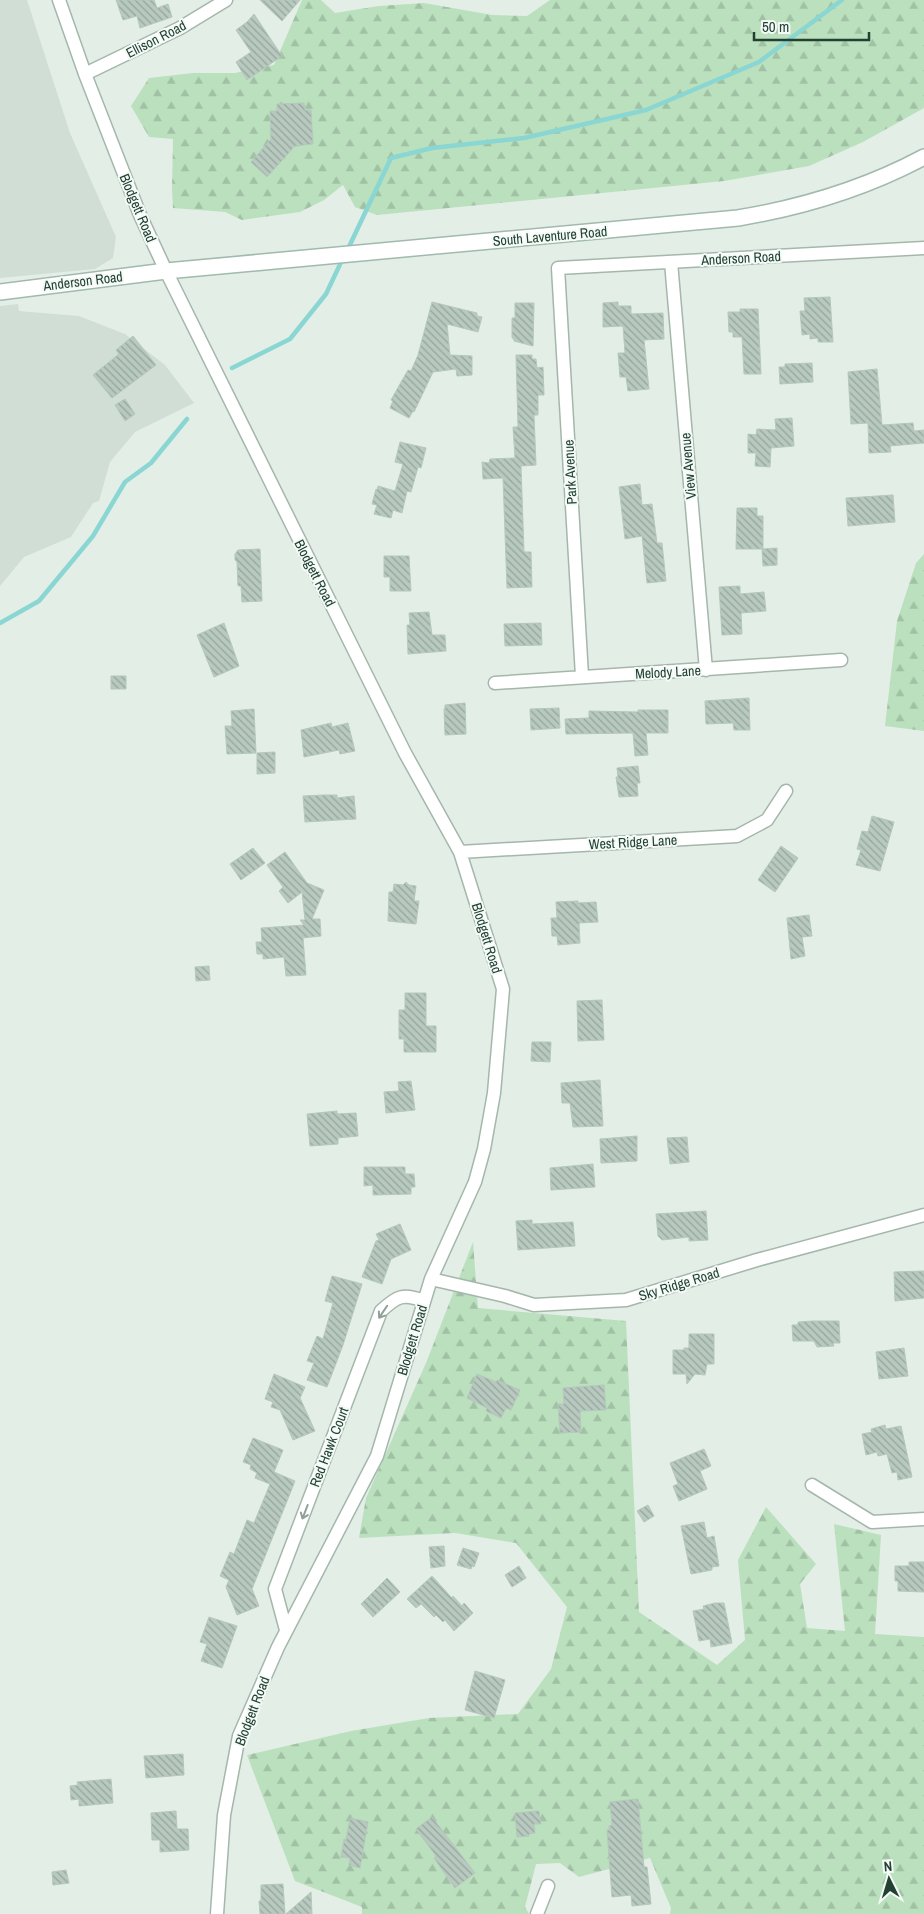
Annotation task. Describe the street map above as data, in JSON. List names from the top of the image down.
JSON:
{
  "streets": {
    "street": [
      "Ellison Road",
      "Blodgett Road",
      "South Laventure Road",
      "Anderson Road",
      "View Avenue",
      "Park Avenue",
      "Melody Lane",
      "West Ridge Lane",
      "Sky Ridge Road",
      "Red Hawk Court"
    ]
  },
  "crossings": [
    ["Ellison Road", "Blodgett Road"],
    ["Blodgett Road", "South Laventure Road"],
    ["Blodgett Road", "Anderson Road"],
    ["Blodgett Road", "West Ridge Lane"],
    ["Blodgett Road", "Sky Ridge Road"],
    ["Blodgett Road", "Red Hawk Court"],
    ["South Laventure Road", "Anderson Road"],
    ["Anderson Road", "View Avenue"],
    ["Anderson Road", "Park Avenue"],
    ["View Avenue", "Melody Lane"],
    ["Park Avenue", "Melody Lane"]
  ],
  "one_way": ["Red Hawk Court"],
  "scale_bar": "50 m",
  "north": "top"
}
